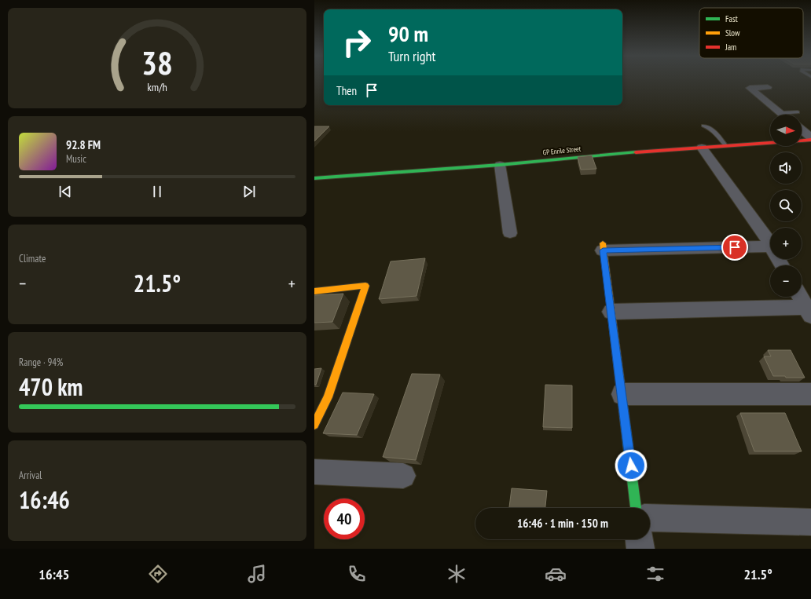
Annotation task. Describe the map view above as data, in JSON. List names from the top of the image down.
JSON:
{
  "streets": {
    "street": ["GP Enrile Street"]
  },
  "legend": ["Fast", "Slow", "Jam"],
  "north": "right",
  "page": {
    "turn": ["90 m", "Turn right"],
    "then": "Then",
    "map_buttons": ["+", "−"],
    "song": ["92.8 FM", "Music"],
    "tile": [
      "Climate",
      ["Range · 94%", "470 km"],
      ["Arrival", "16:46"]
    ],
    "heat": ["−", "21.5°", "+"],
    "limit": "40",
    "trip": "16:46 · 1 min · 150 m",
    "tabs": ["16:45", "21.5°"],
    "gauge": ["38", "km/h"]
  }
}
